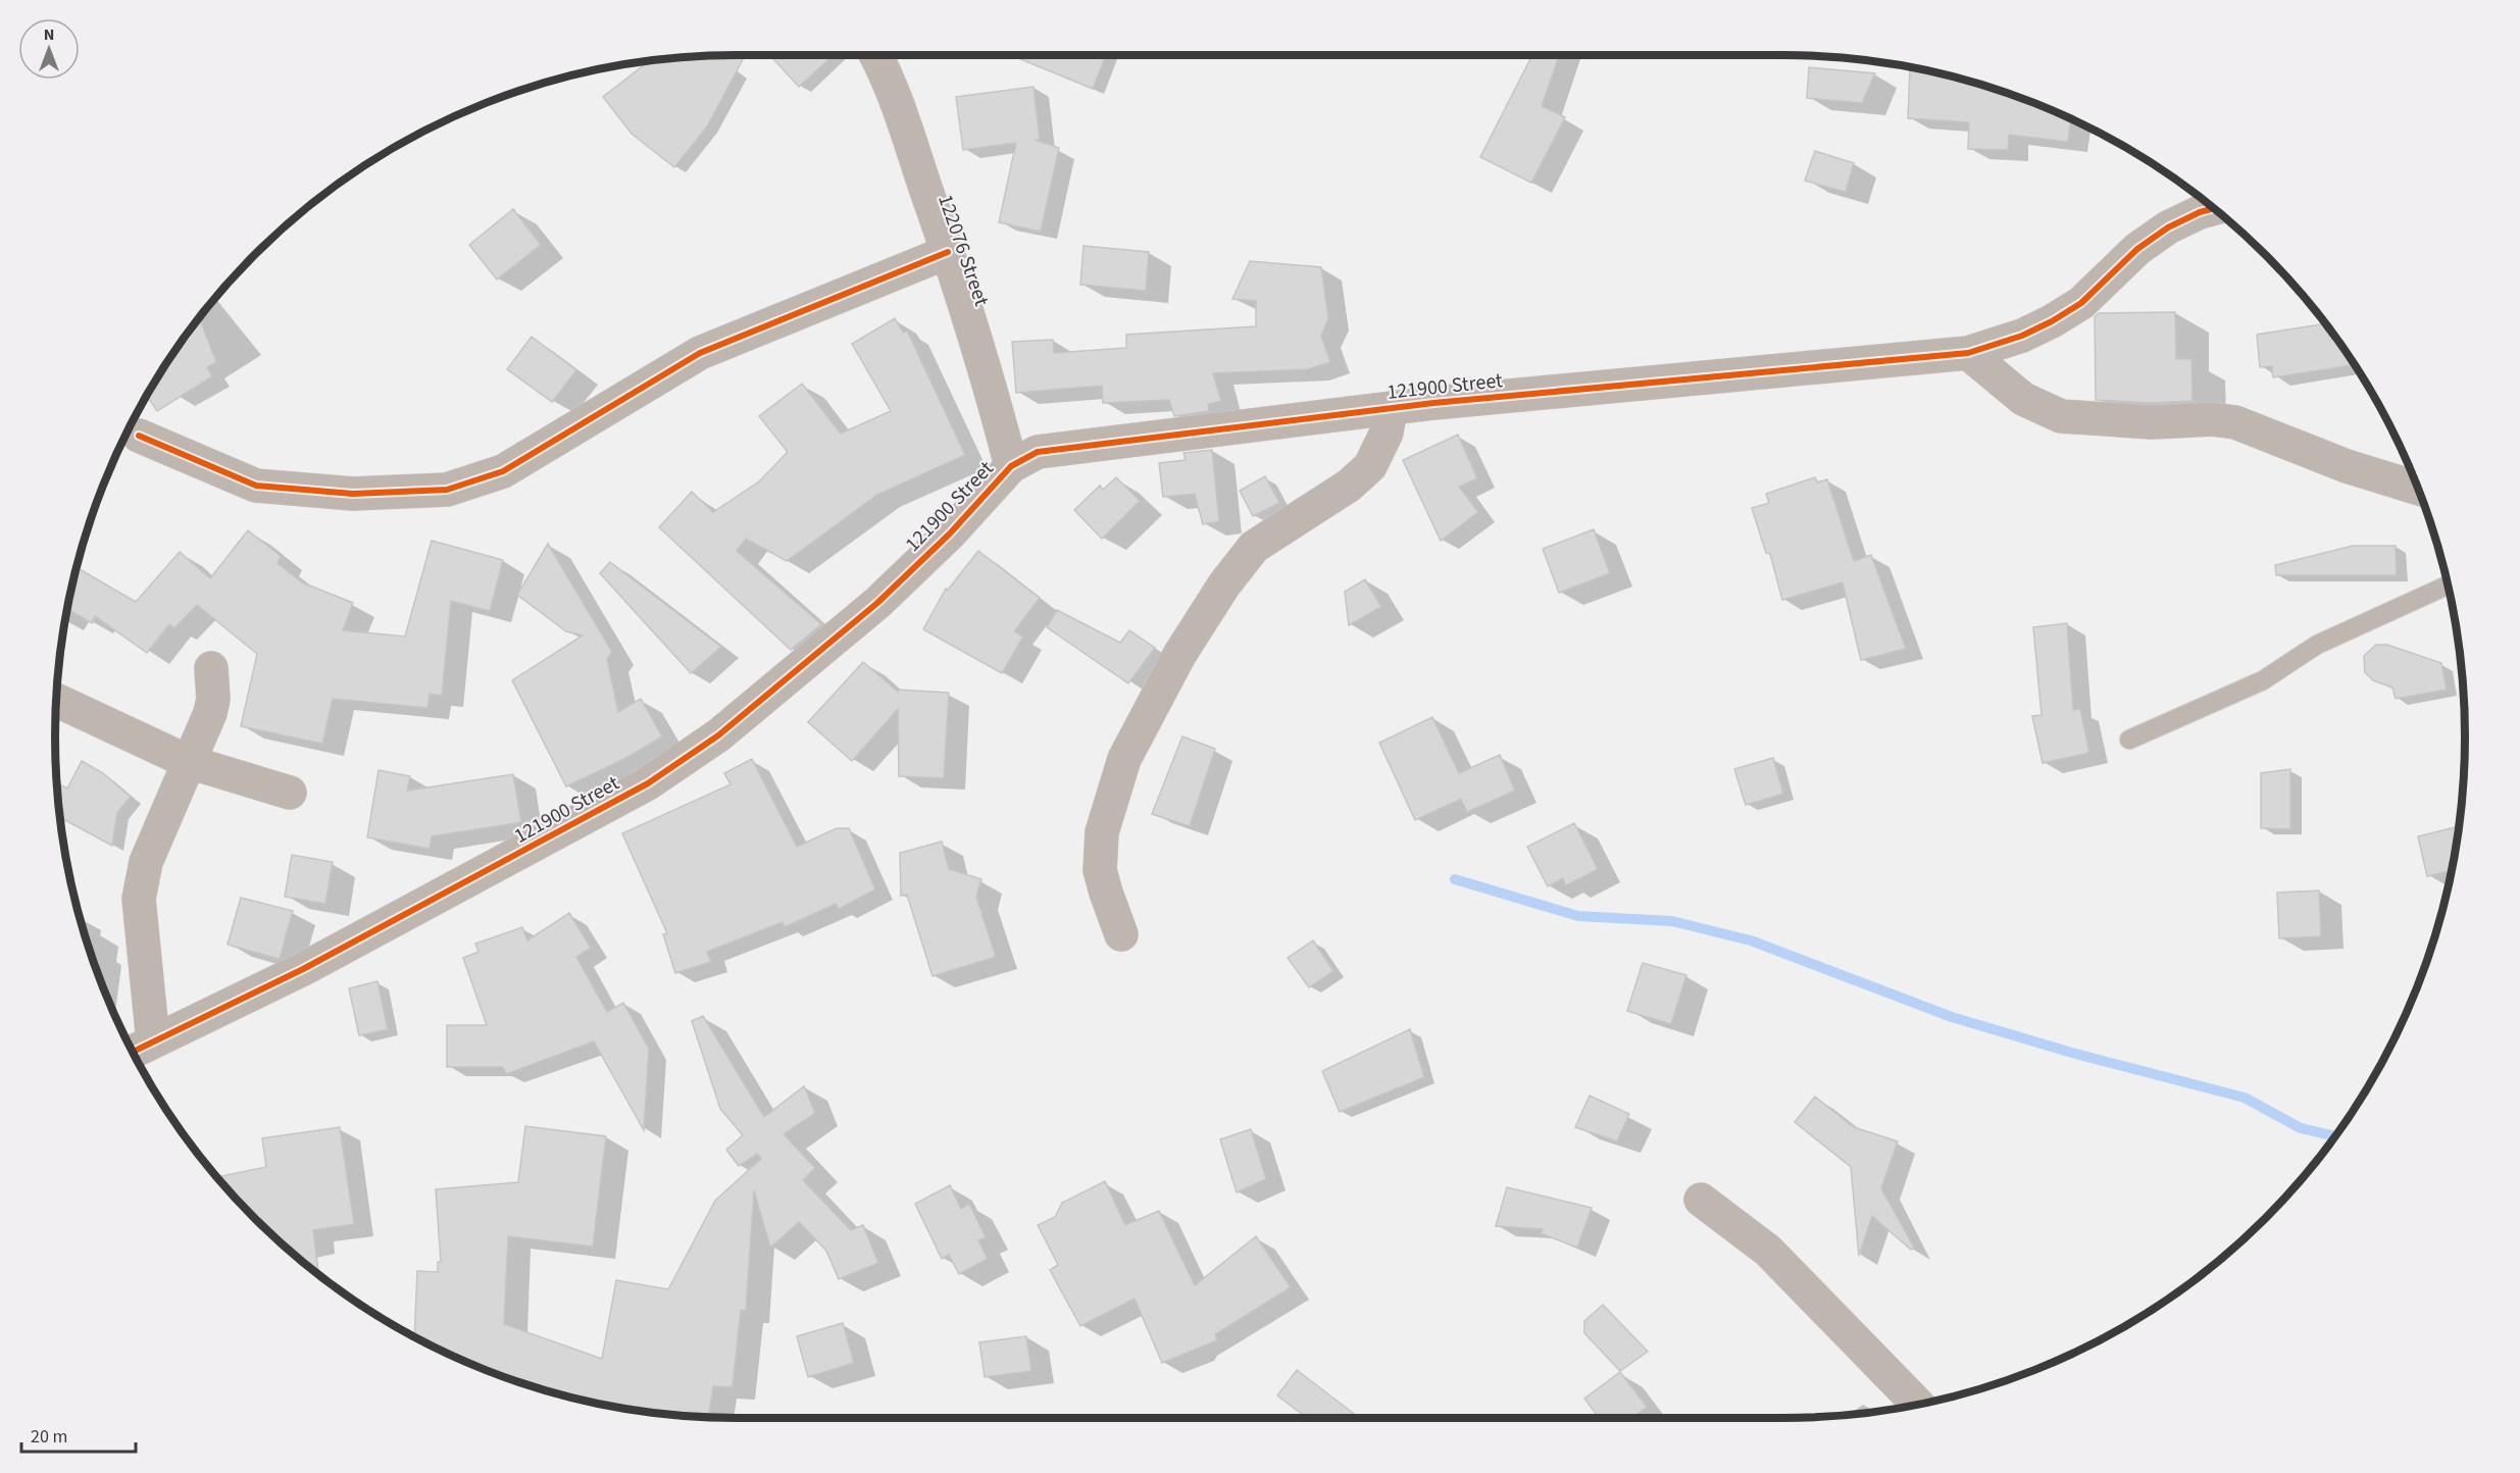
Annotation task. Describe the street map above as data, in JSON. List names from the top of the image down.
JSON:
{
  "streets": {
    "street": ["122076 Street", "121900 Street"]
  },
  "crossings": [
    ["122076 Street", "121900 Street"]
  ],
  "scale_bar": "20 m",
  "north": "top"
}
